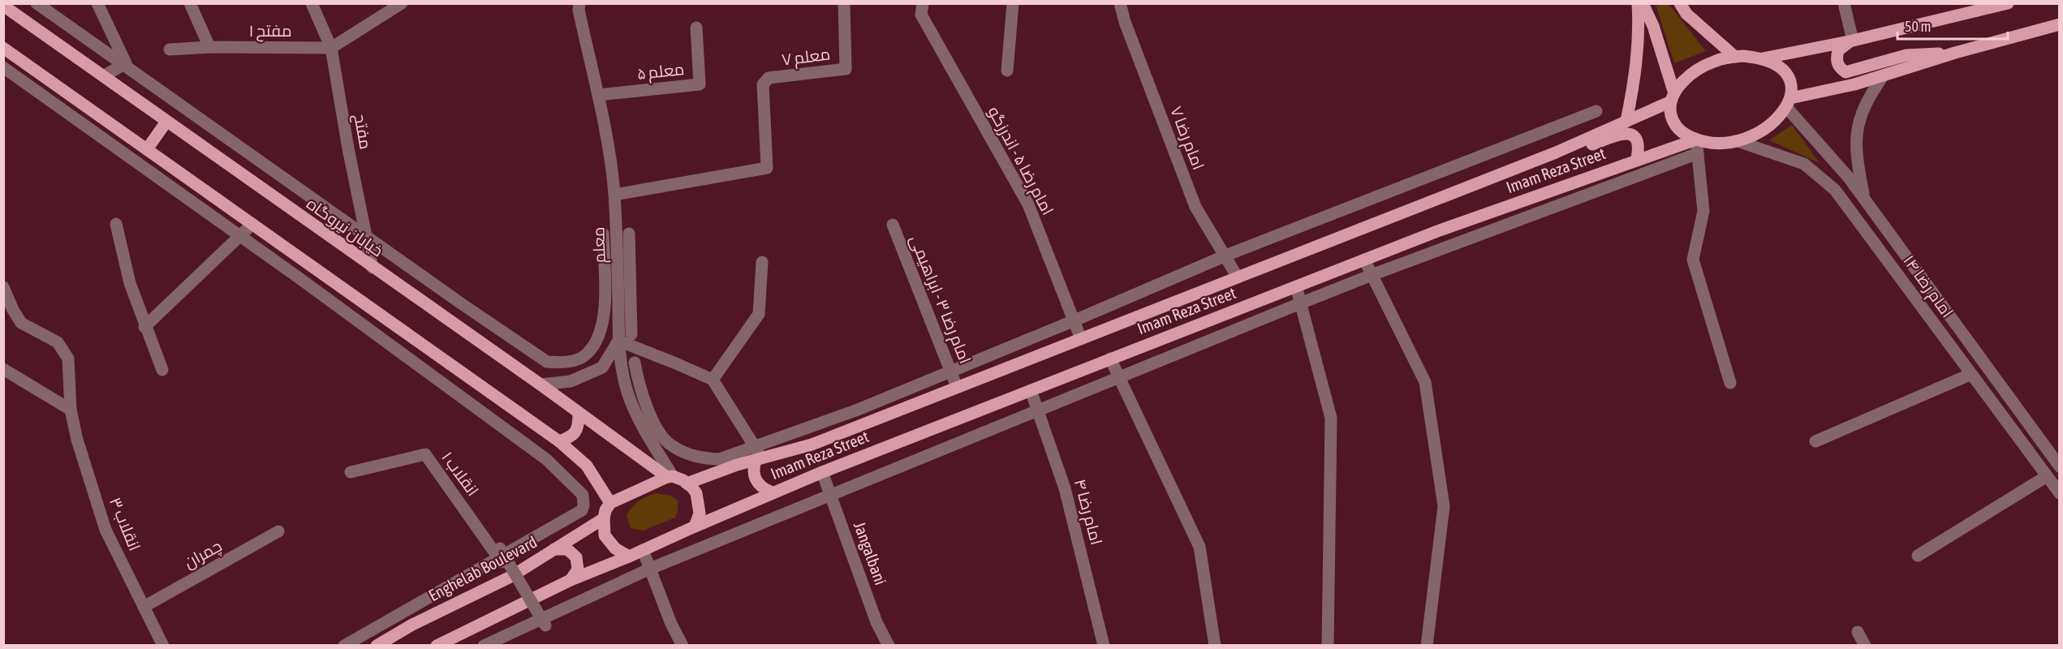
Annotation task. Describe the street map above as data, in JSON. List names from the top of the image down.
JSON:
{
  "streets": {
    "main road": ["Imam Reza Street", "خیابان نیروگاه", "Enghelab Boulevard"],
    "street": [
      "مفتح ۱",
      "معلم ۷",
      "معلم ۵",
      "مفتح",
      "امام رضا ۷",
      "امام رضا ۵ - اندرزگو",
      "معلم",
      "امام رضا ۱۴",
      "امام رضا ۳ - ابراهیمی",
      "انقلاب ۱",
      "امام رضا ۴",
      "انقلاب ۳",
      "Jangalbani",
      "چمران"
    ]
  },
  "crossings": [
    ["مفتح ۱", "مفتح"],
    ["معلم ۷", "معلم"],
    ["معلم ۵", "معلم"],
    ["مفتح", "خیابان نیروگاه"],
    ["امام رضا ۷", "Imam Reza Street"],
    ["امام رضا ۵ - اندرزگو", "Imam Reza Street"],
    ["Imam Reza Street", "خیابان نیروگاه"],
    ["Imam Reza Street", "معلم"],
    ["Imam Reza Street", "امام رضا ۱۴"],
    ["Imam Reza Street", "امام رضا ۳ - ابراهیمی"],
    ["Imam Reza Street", "امام رضا ۴"],
    ["Imam Reza Street", "Jangalbani"],
    ["Imam Reza Street", "Enghelab Boulevard"],
    ["خیابان نیروگاه", "معلم"],
    ["خیابان نیروگاه", "Enghelab Boulevard"],
    ["معلم", "Enghelab Boulevard"],
    ["انقلاب ۱", "Enghelab Boulevard"],
    ["انقلاب ۳", "چمران"]
  ],
  "scale_bar": "50 m"
}
